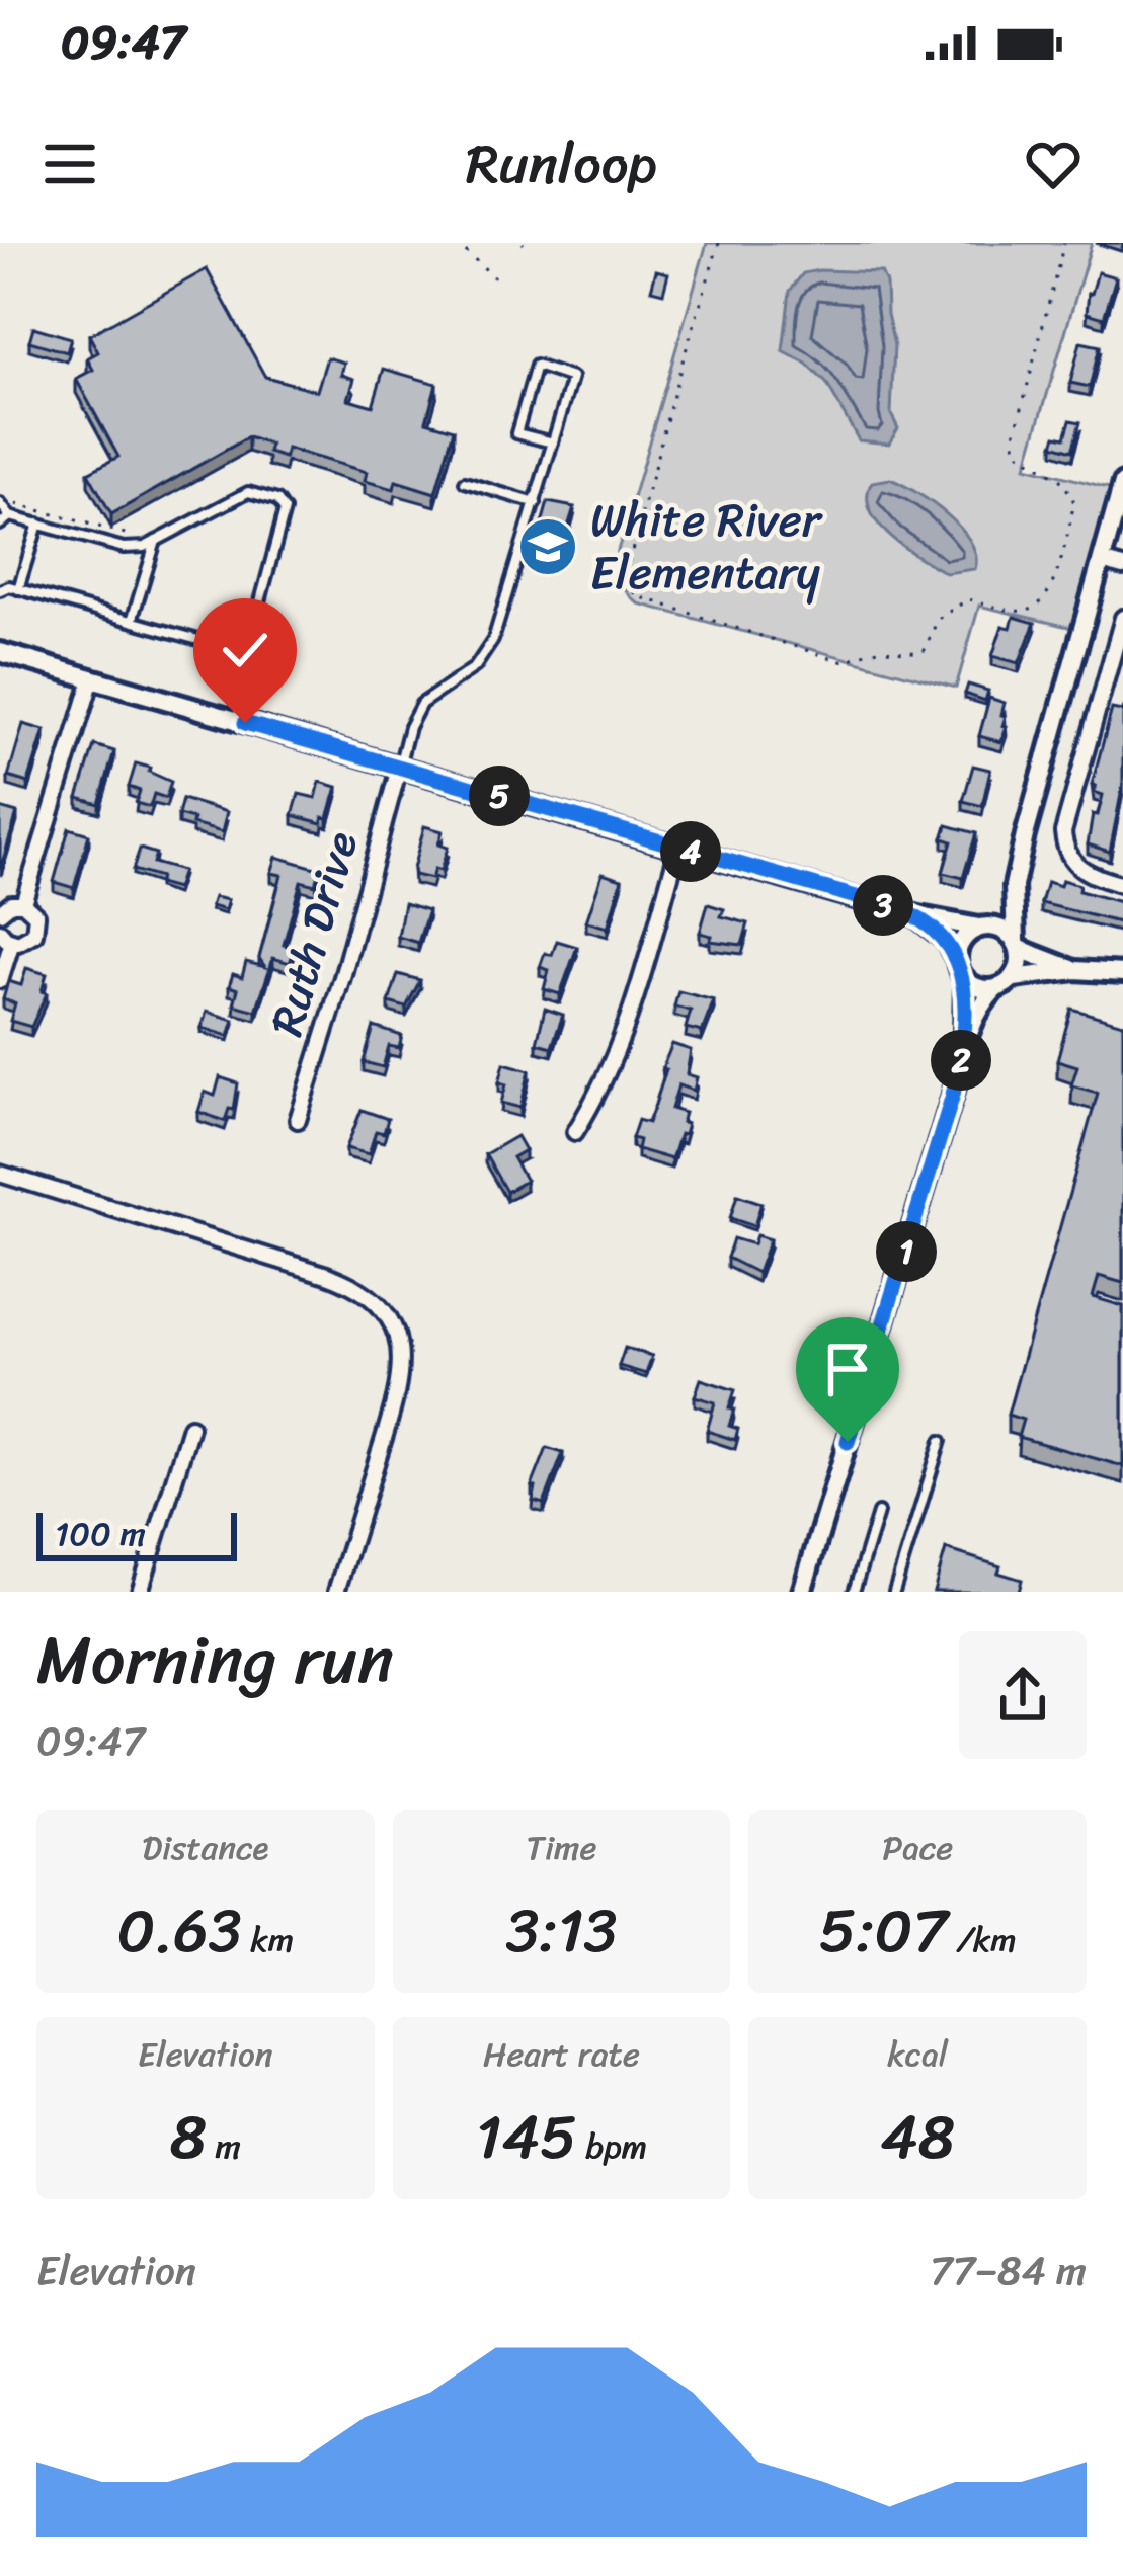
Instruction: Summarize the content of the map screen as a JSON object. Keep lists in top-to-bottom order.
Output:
{
  "streets": {
    "street": ["Ruth Drive"]
  },
  "places": {
    "school or university": ["White River Elementary"]
  },
  "scale_bar": "100 m",
  "page": {
    "status": "09:47",
    "header": "Runloop",
    "pins": [
      "5",
      "4",
      "3",
      "2",
      "1"
    ],
    "scale": "100 m",
    "heading": ["Morning run", "09:47"],
    "stats": [
      ["Distance", "0.63 km"],
      ["Time", "3:13"],
      ["Pace", "5:07 /km"],
      ["Elevation", "8 m"],
      ["Heart rate", "145 bpm"],
      ["kcal", "48"]
    ],
    "chart": ["Elevation", "77–84 m"]
  }
}
